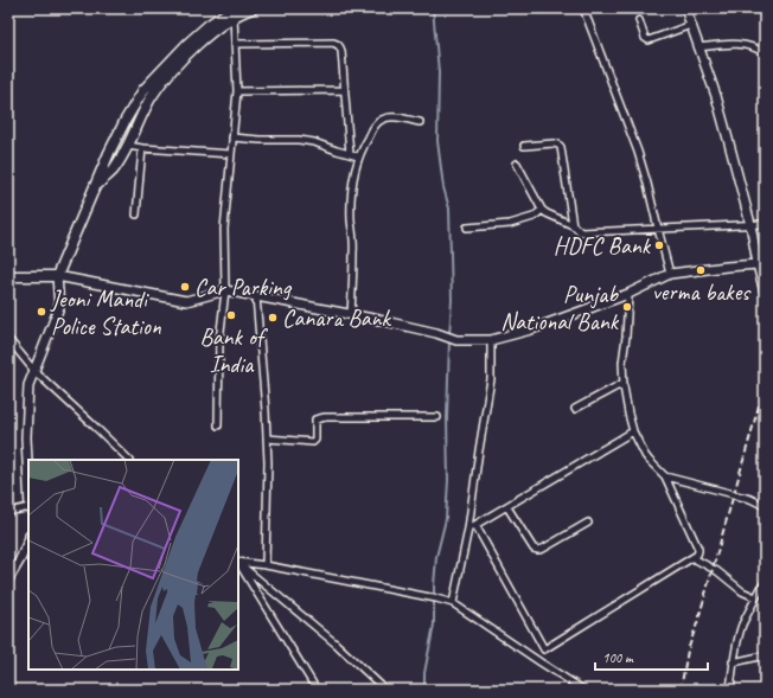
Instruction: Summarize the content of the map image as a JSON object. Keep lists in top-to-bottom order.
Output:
{
  "places": [
    "HDFC Bank",
    "verma bakes",
    "Car Parking",
    "Punjab National Bank",
    "Jeoni Mandi Police Station",
    "Bank of India",
    "Canara Bank"
  ],
  "scale_bar": "100 m"
}
